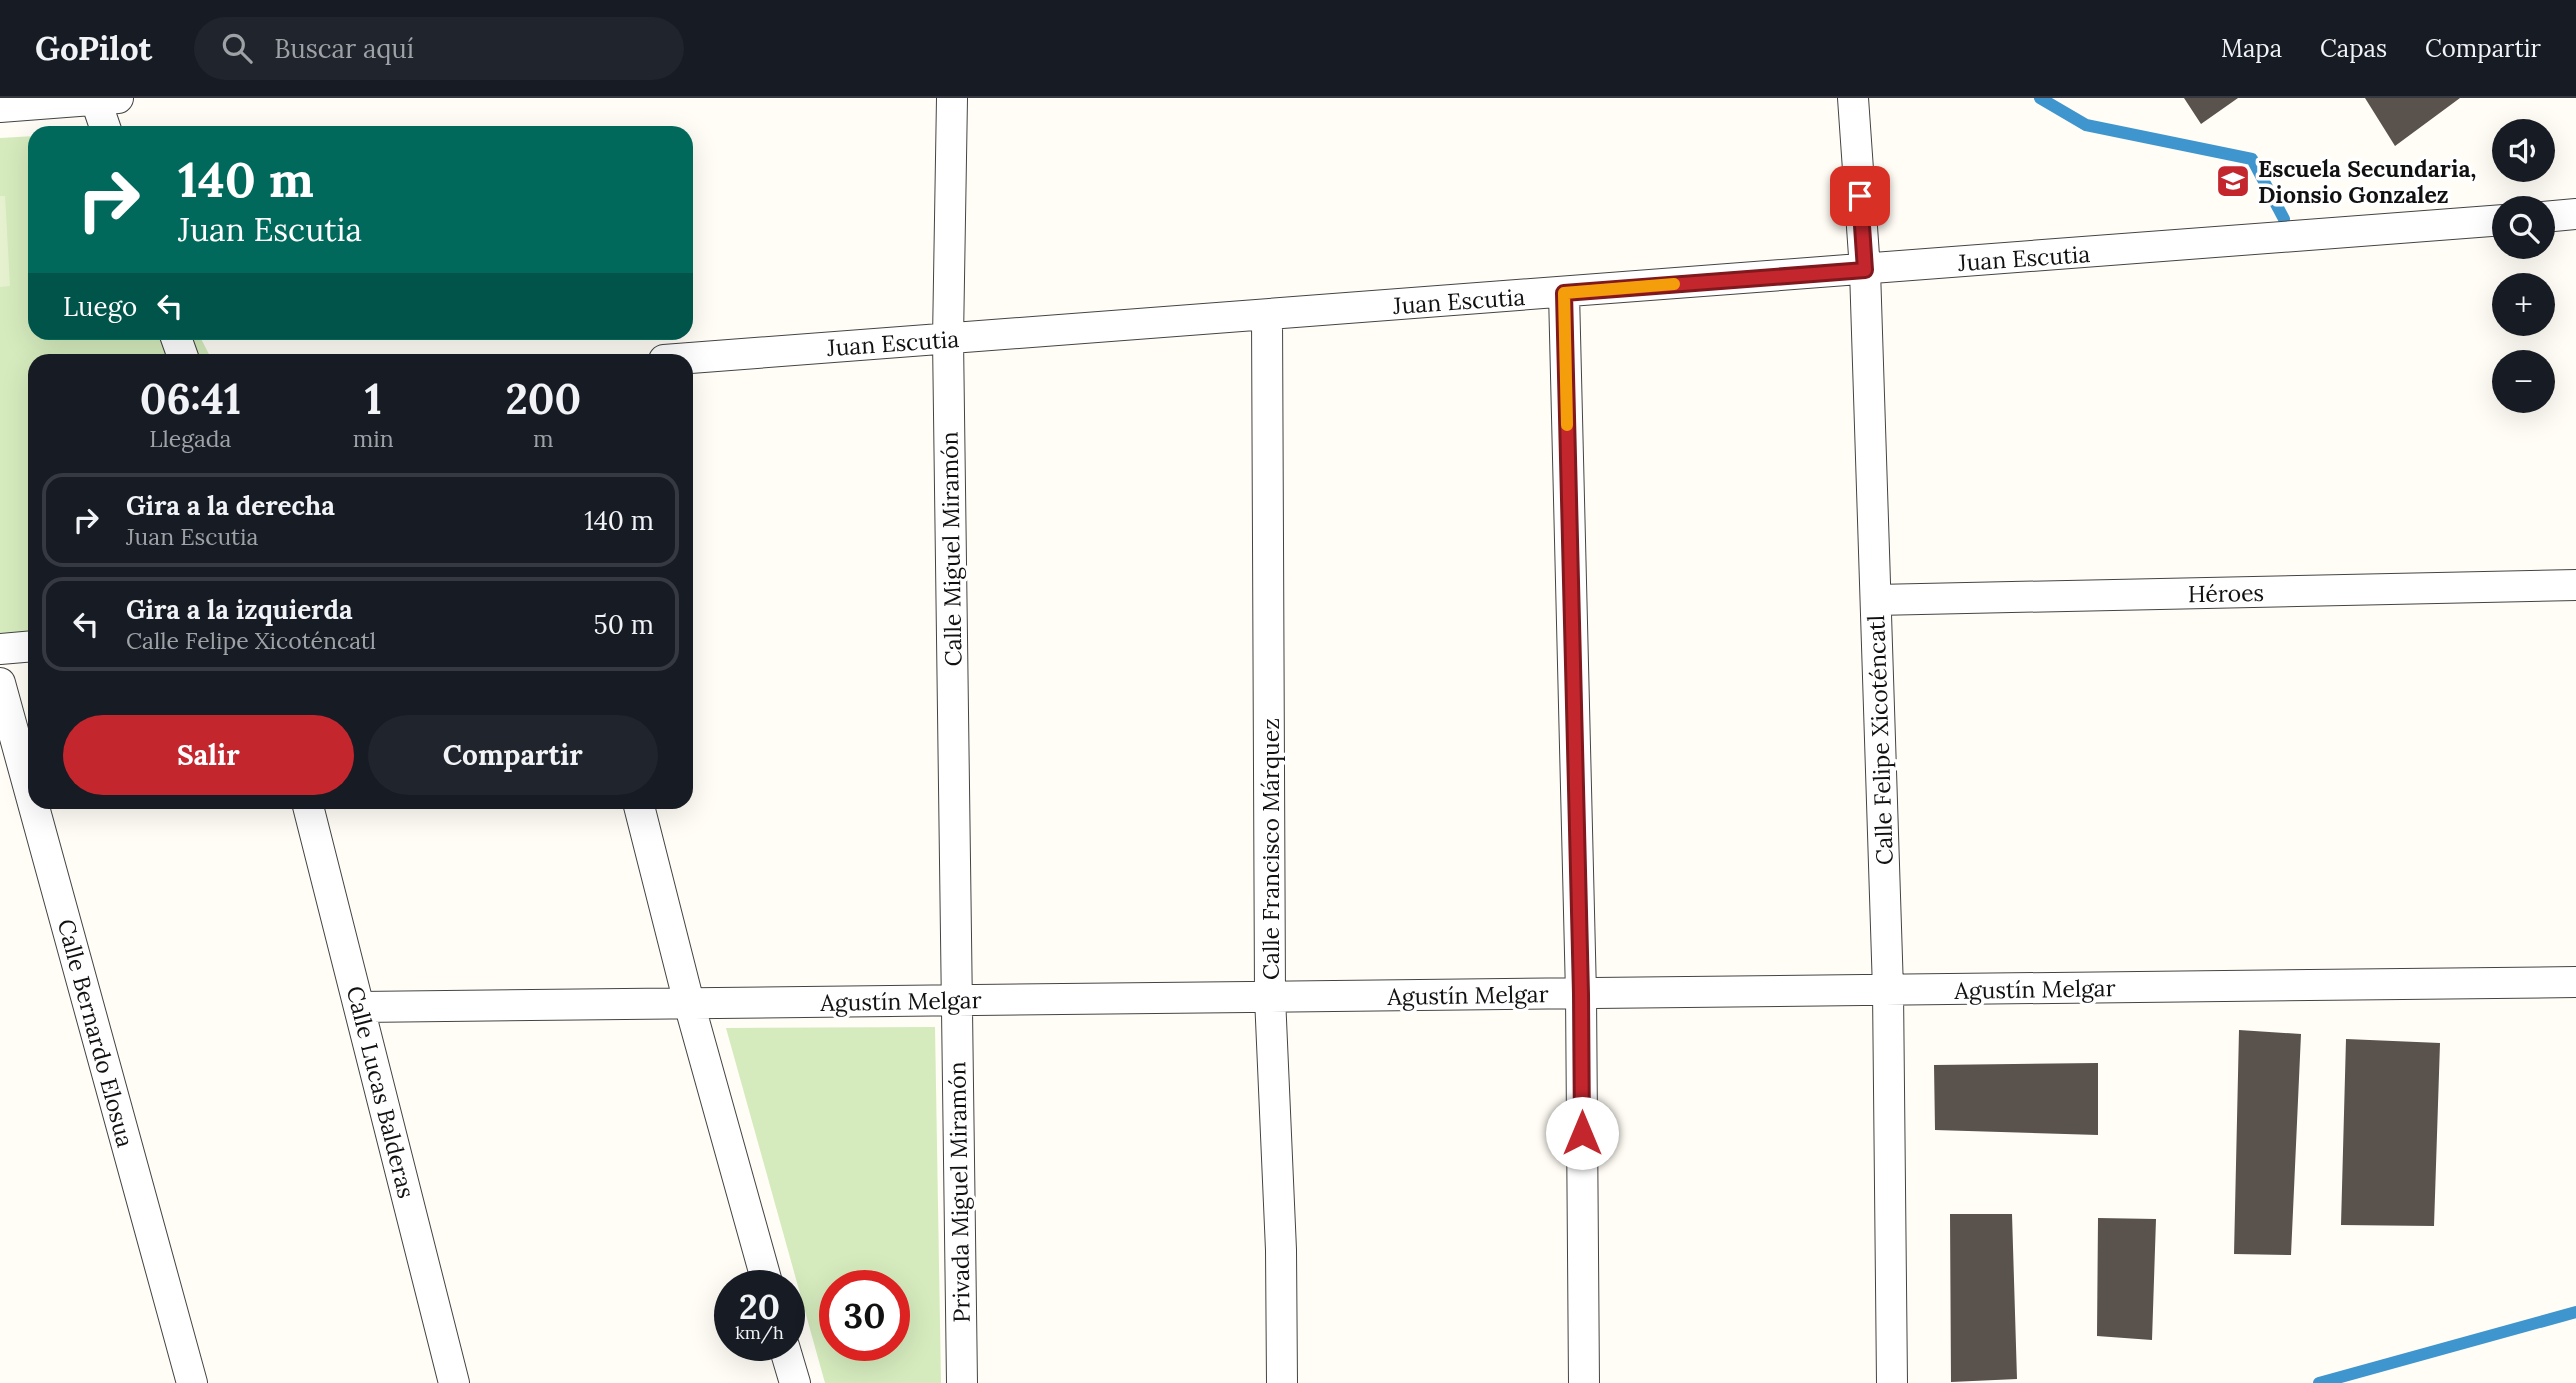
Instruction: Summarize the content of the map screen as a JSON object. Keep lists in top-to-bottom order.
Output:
{
  "streets": {
    "street": [
      "Juan Escutia",
      "Calle Miguel Miramón",
      "Héroes",
      "Calle Felipe Xicoténcatl",
      "Calle Francisco Márquez",
      "Agustín Melgar",
      "Calle Bernardo Elosua",
      "Calle Lucas Balderas",
      "Privada Miguel Miramón"
    ]
  },
  "crossings": [
    ["Juan Escutia", "Calle Miguel Miramón"],
    ["Juan Escutia", "Calle Felipe Xicoténcatl"],
    ["Juan Escutia", "Calle Francisco Márquez"],
    ["Calle Miguel Miramón", "Agustín Melgar"],
    ["Calle Miguel Miramón", "Privada Miguel Miramón"],
    ["Héroes", "Calle Felipe Xicoténcatl"],
    ["Calle Felipe Xicoténcatl", "Agustín Melgar"],
    ["Calle Francisco Márquez", "Agustín Melgar"],
    ["Agustín Melgar", "Calle Lucas Balderas"],
    ["Agustín Melgar", "Privada Miguel Miramón"]
  ],
  "places": {
    "school or university": ["Escuela Secundaria, Dionsio Gonzalez"]
  },
  "page": {
    "header": "GoPilot",
    "search": "Buscar aquí",
    "nav": ["Mapa", "Capas", "Compartir"],
    "map_buttons": ["+", "−"],
    "turn": ["140 m", "Juan Escutia"],
    "then": "Luego",
    "eta": [
      "06:41",
      "Llegada",
      "1",
      "min",
      "200",
      "m"
    ],
    "list": [
      {
        "name": "Gira a la derecha",
        "note": "Juan Escutia",
        "value": "140 m"
      },
      {
        "name": "Gira a la izquierda",
        "note": "Calle Felipe Xicoténcatl",
        "value": "50 m"
      }
    ],
    "buttons": ["Salir", "Compartir"],
    "speed": "20 km/h",
    "limit": "30"
  }
}
